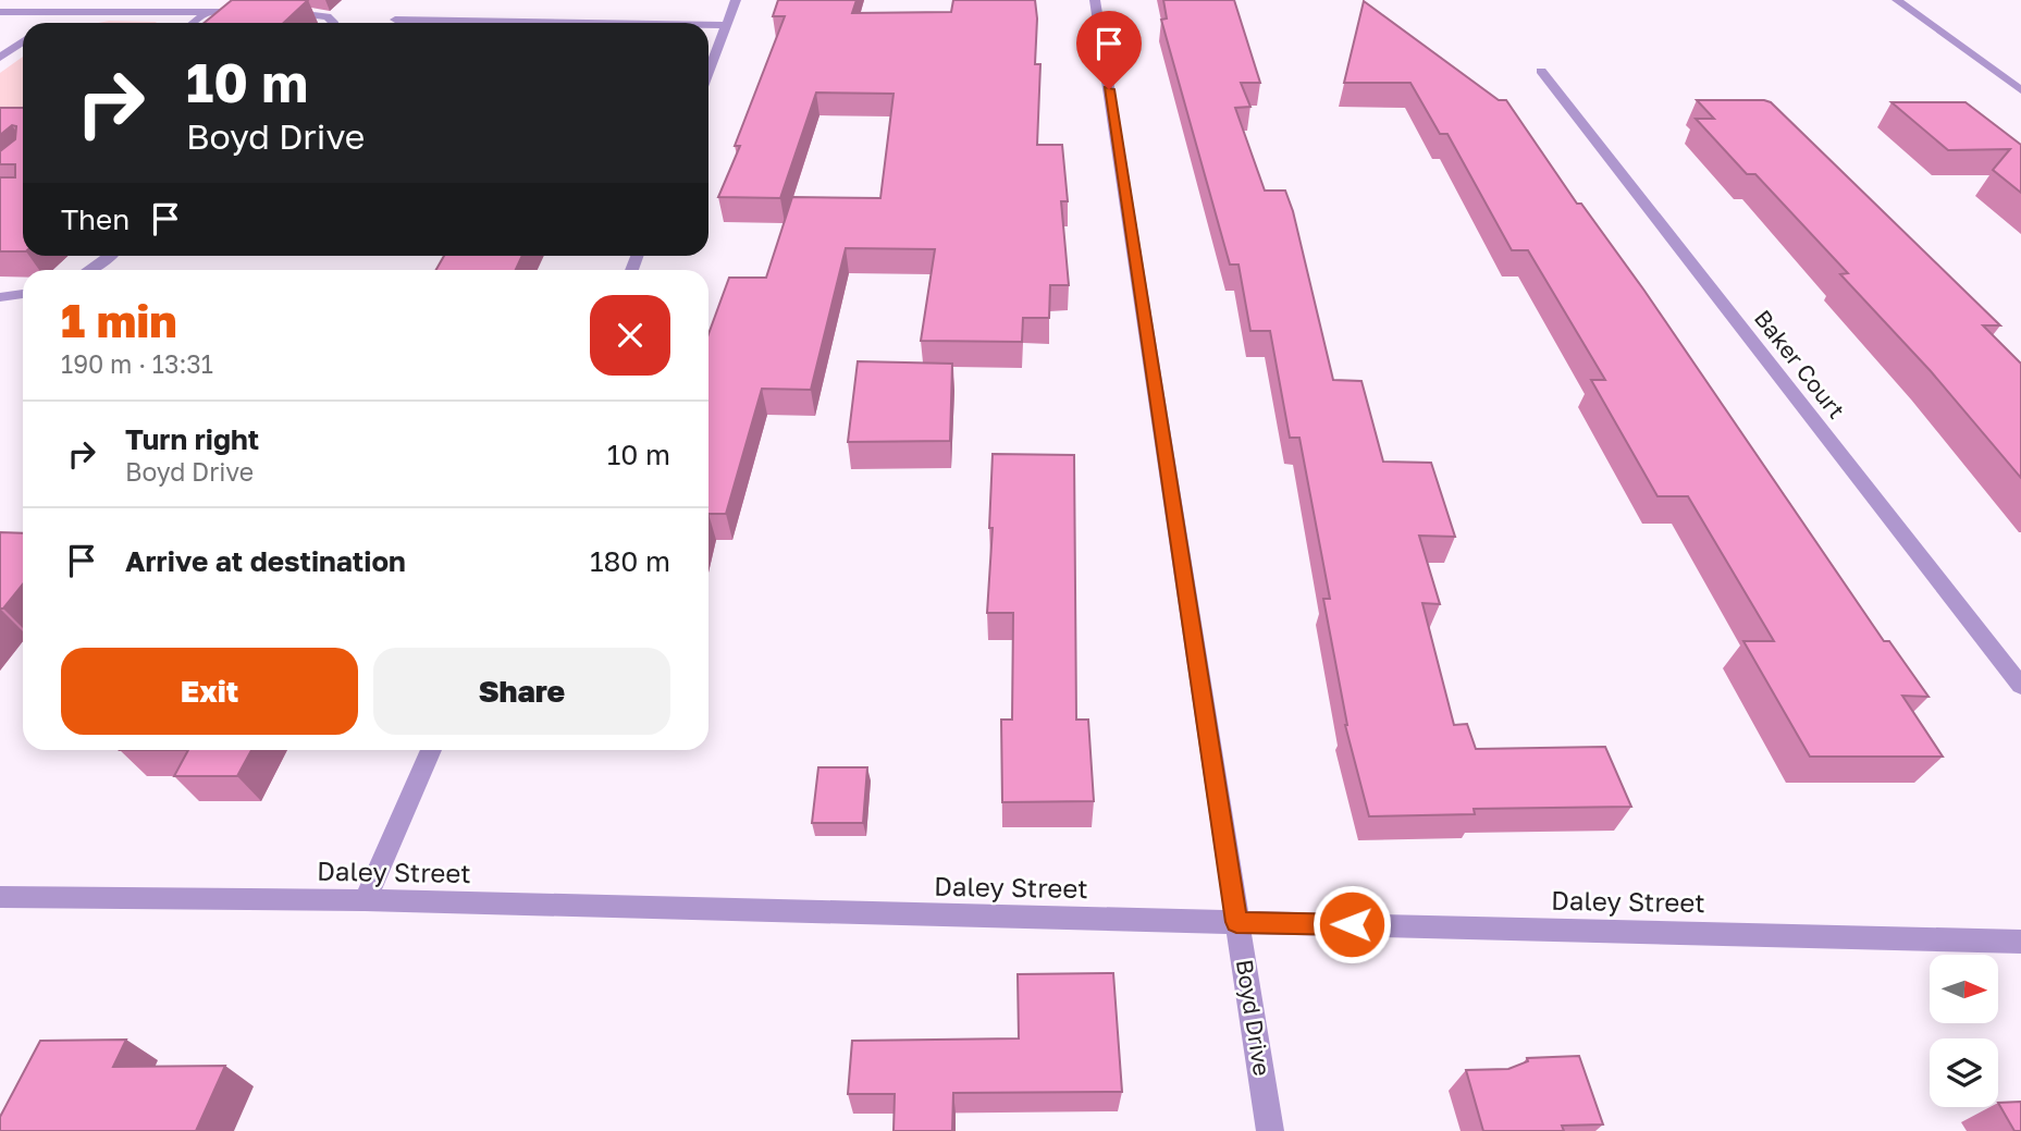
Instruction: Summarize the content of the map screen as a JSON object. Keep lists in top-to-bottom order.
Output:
{
  "streets": {
    "street": ["Baker Court", "Daley Street", "Boyd Drive"]
  },
  "crossings": [
    ["Daley Street", "Boyd Drive"]
  ],
  "north": "right",
  "page": {
    "turn": ["10 m", "Boyd Drive"],
    "then": "Then",
    "heading": ["1 min", "190 m · 13:31"],
    "list": [
      {
        "name": "Turn right",
        "note": "Boyd Drive",
        "value": "10 m"
      },
      {
        "name": "Arrive at destination",
        "value": "180 m"
      }
    ],
    "buttons": ["Exit", "Share"]
  }
}
